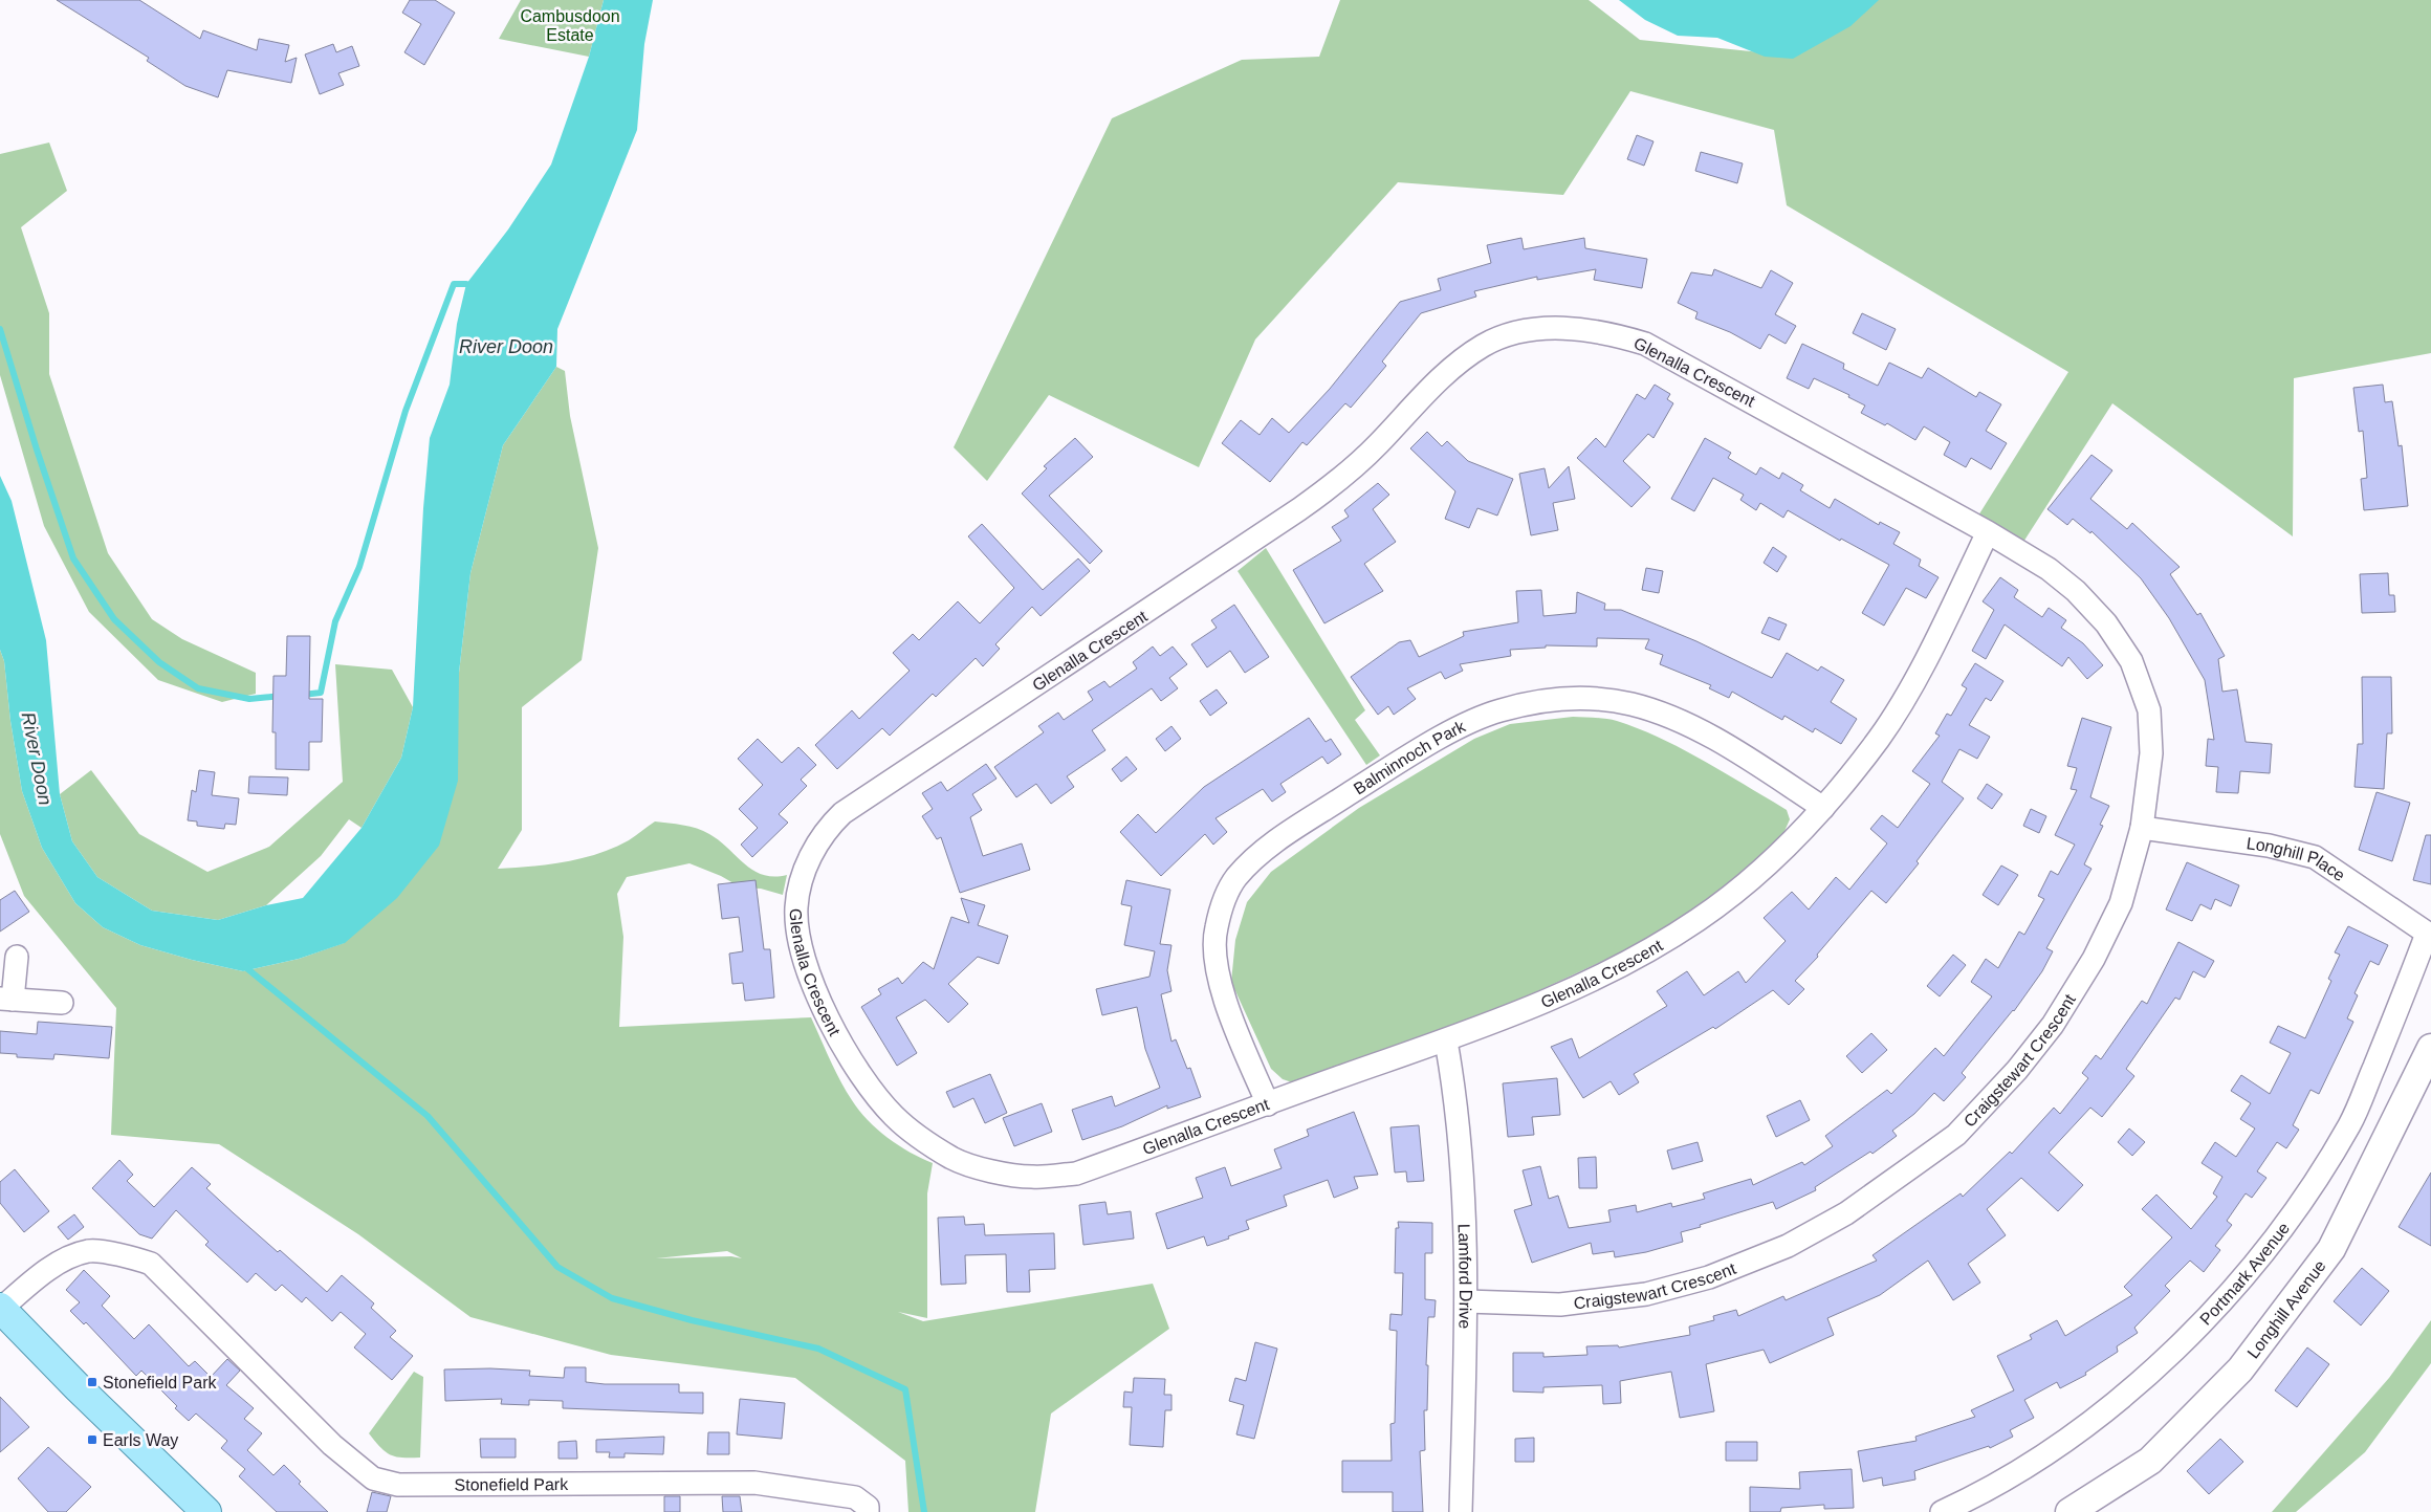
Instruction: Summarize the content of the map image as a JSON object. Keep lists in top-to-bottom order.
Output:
{
  "streets": {
    "street": [
      "Glenalla Crescent",
      "Balminnoch Park",
      "Longhill Place",
      "Craigstewart Crescent",
      "Portmark Avenue",
      "Lamford Drive",
      "Longhill Avenue",
      "Stonefield Park"
    ]
  },
  "crossings": [
    ["Glenalla Crescent", "Balminnoch Park"],
    ["Glenalla Crescent", "Craigstewart Crescent"],
    ["Glenalla Crescent", "Lamford Drive"],
    ["Longhill Place", "Craigstewart Crescent"],
    ["Longhill Place", "Portmark Avenue"],
    ["Craigstewart Crescent", "Lamford Drive"]
  ],
  "water": ["River Doon"],
  "parks": ["Cambusdoon Estate"],
  "places": {
    "transit": ["Stonefield Park", "Earls Way"]
  }
}
